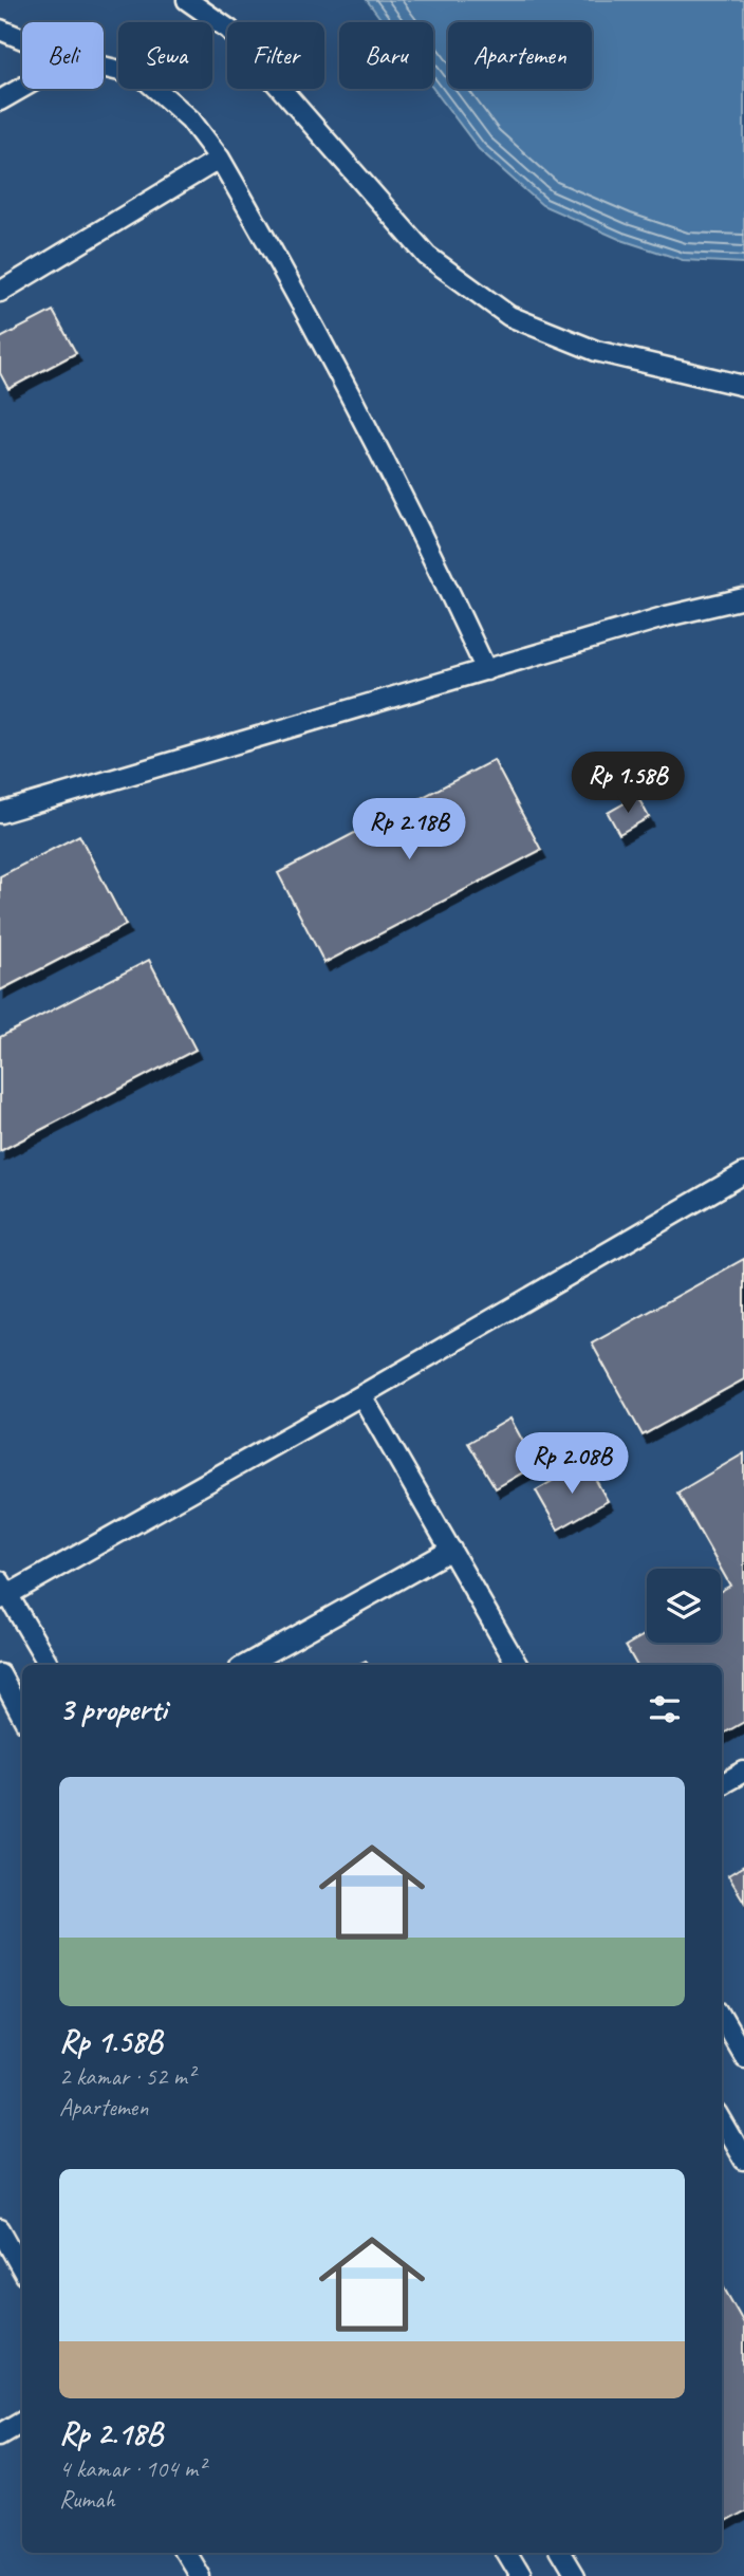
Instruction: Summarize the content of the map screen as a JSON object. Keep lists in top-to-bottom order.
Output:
{
  "page": {
    "chip": [
      "Beli",
      "Sewa",
      "Filter",
      "Baru",
      "Apartemen"
    ],
    "price": ["Rp 1.58B", "Rp 2.18B", "Rp 2.08B"],
    "heading": "3 properti",
    "list": [
      {
        "name": "Rp 1.58B",
        "note": "2 kamar · 52 m² · Apartemen"
      },
      {
        "name": "Rp 2.18B",
        "note": "4 kamar · 104 m² · Rumah"
      }
    ]
  }
}
